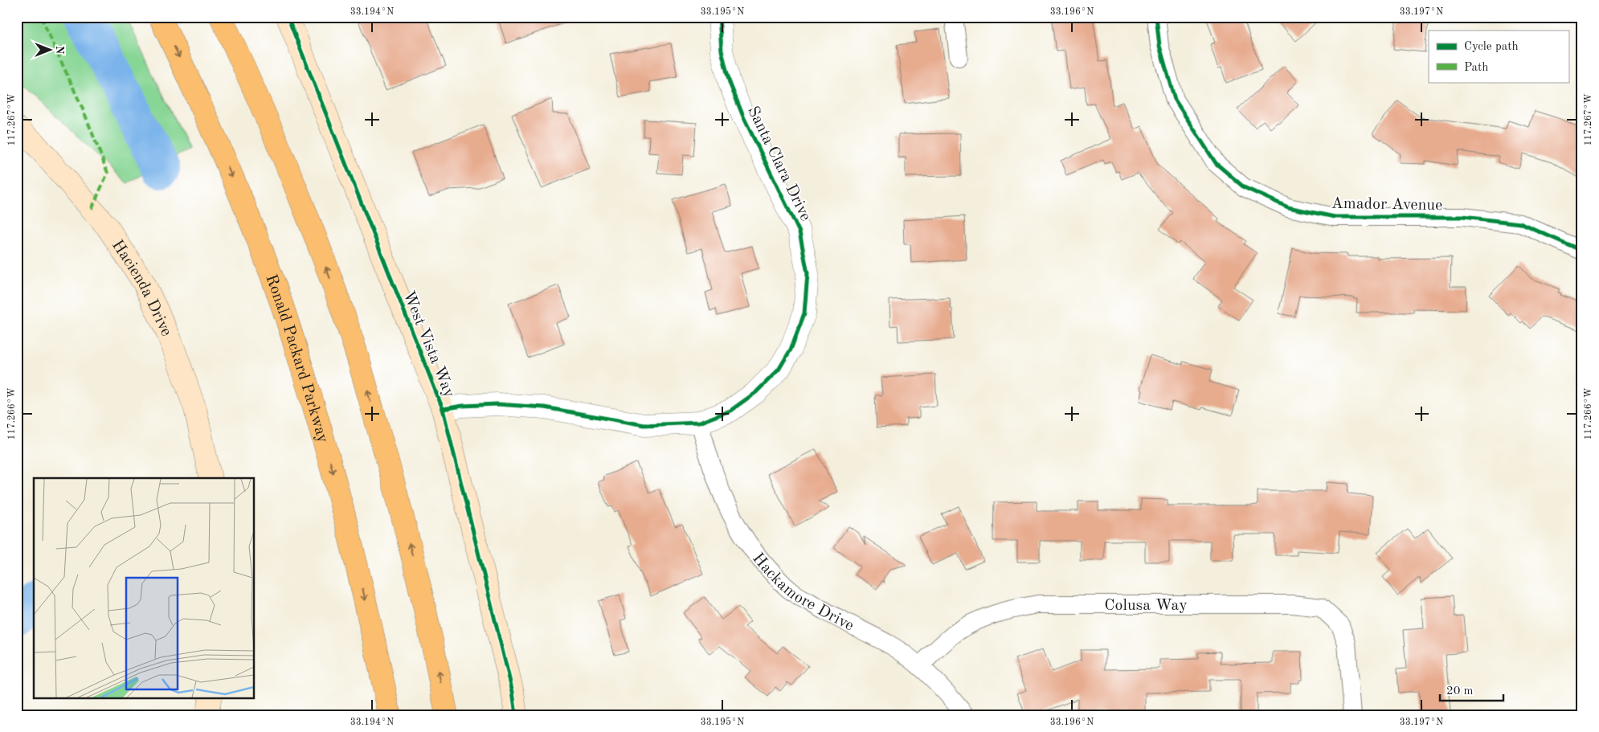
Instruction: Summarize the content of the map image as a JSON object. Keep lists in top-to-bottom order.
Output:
{
  "streets": {
    "highway": ["Ronald Packard Parkway"],
    "main road": ["Hacienda Drive", "West Vista Way"],
    "street": [
      "Santa Clara Drive",
      "Amador Avenue",
      "Hackamore Drive",
      "Colusa Way"
    ]
  },
  "crossings": [
    ["Santa Clara Drive", "West Vista Way"],
    ["Santa Clara Drive", "Hackamore Drive"],
    ["Hackamore Drive", "Colusa Way"]
  ],
  "legend": ["Cycle path", "Path"],
  "scale_bar": "20 m",
  "north": "right",
  "coordinates": [
    "33.194°N",
    "33.195°N",
    "33.196°N",
    "33.197°N",
    "117.267°W",
    "117.266°W"
  ]
}
